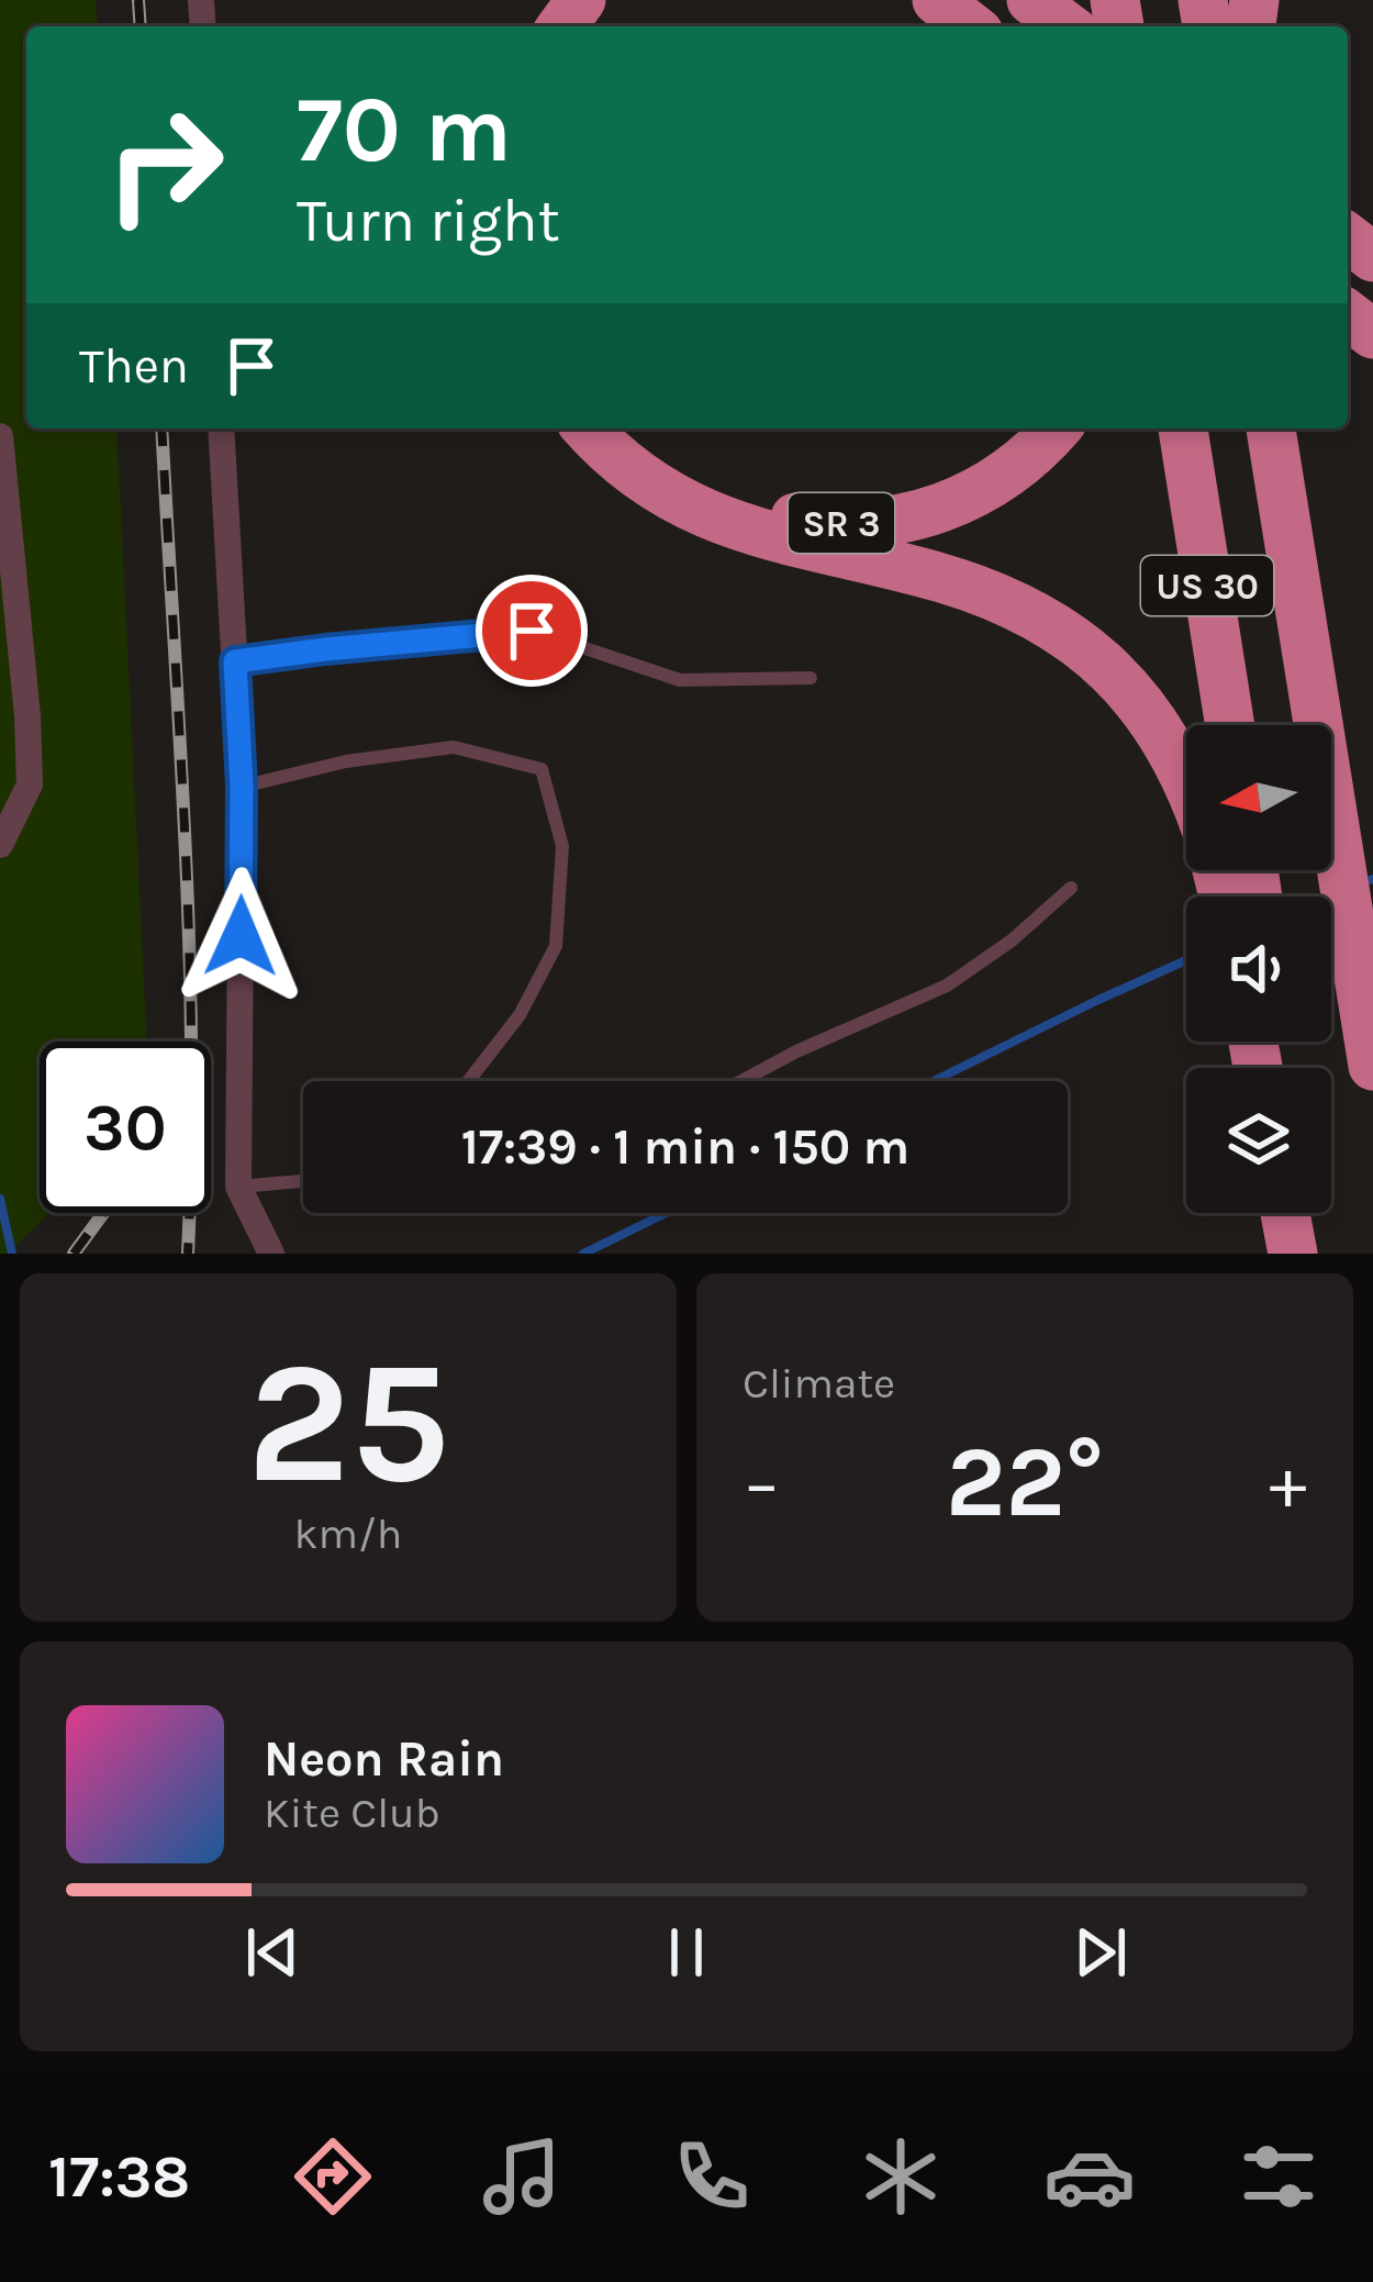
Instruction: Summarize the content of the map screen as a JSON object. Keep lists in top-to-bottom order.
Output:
{
  "streets": {
    "highway": ["SR 3", "US 30"]
  },
  "north": "left",
  "page": {
    "turn": ["70 m", "Turn right"],
    "then": "Then",
    "limit": "30",
    "trip": "17:39 · 1 min · 150 m",
    "tile": [
      ["25", "km/h"],
      "Climate"
    ],
    "heat": ["−", "22°", "+"],
    "song": ["Neon Rain", "Kite Club"],
    "tabs": "17:38"
  }
}
